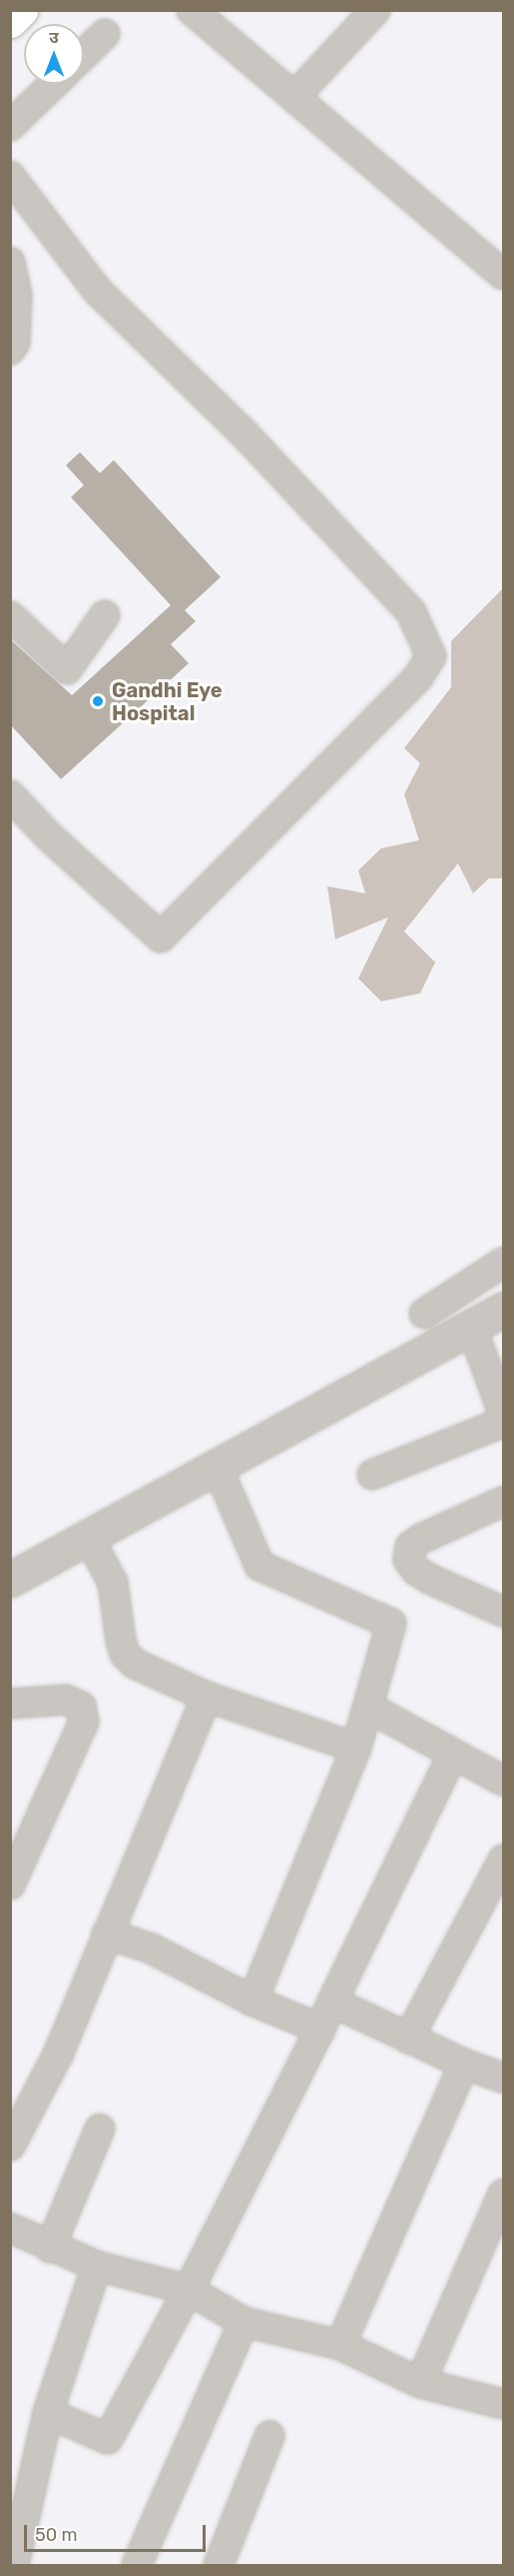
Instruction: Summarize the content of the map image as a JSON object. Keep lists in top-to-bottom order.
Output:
{
  "places": ["Gandhi Eye Hospital"],
  "scale_bar": "50 m",
  "north": "top"
}
